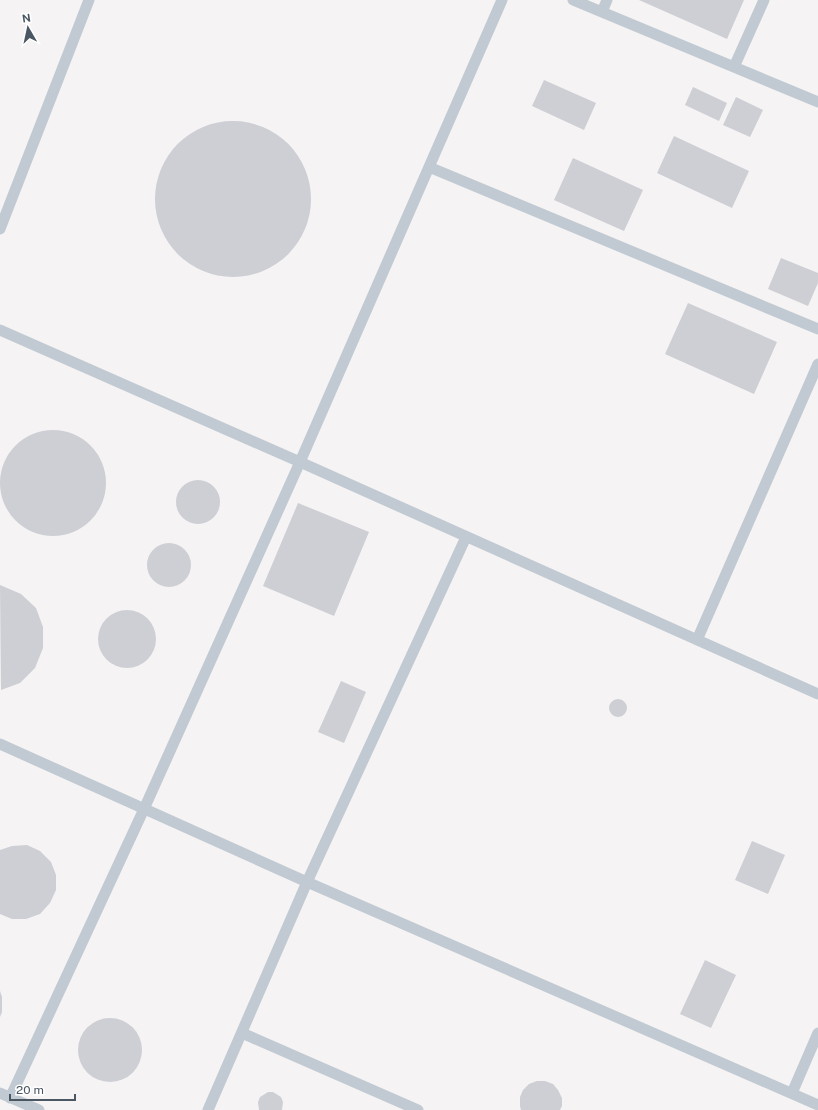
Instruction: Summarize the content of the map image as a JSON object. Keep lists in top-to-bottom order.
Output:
{
  "scale_bar": "20 m",
  "north": "top"
}
